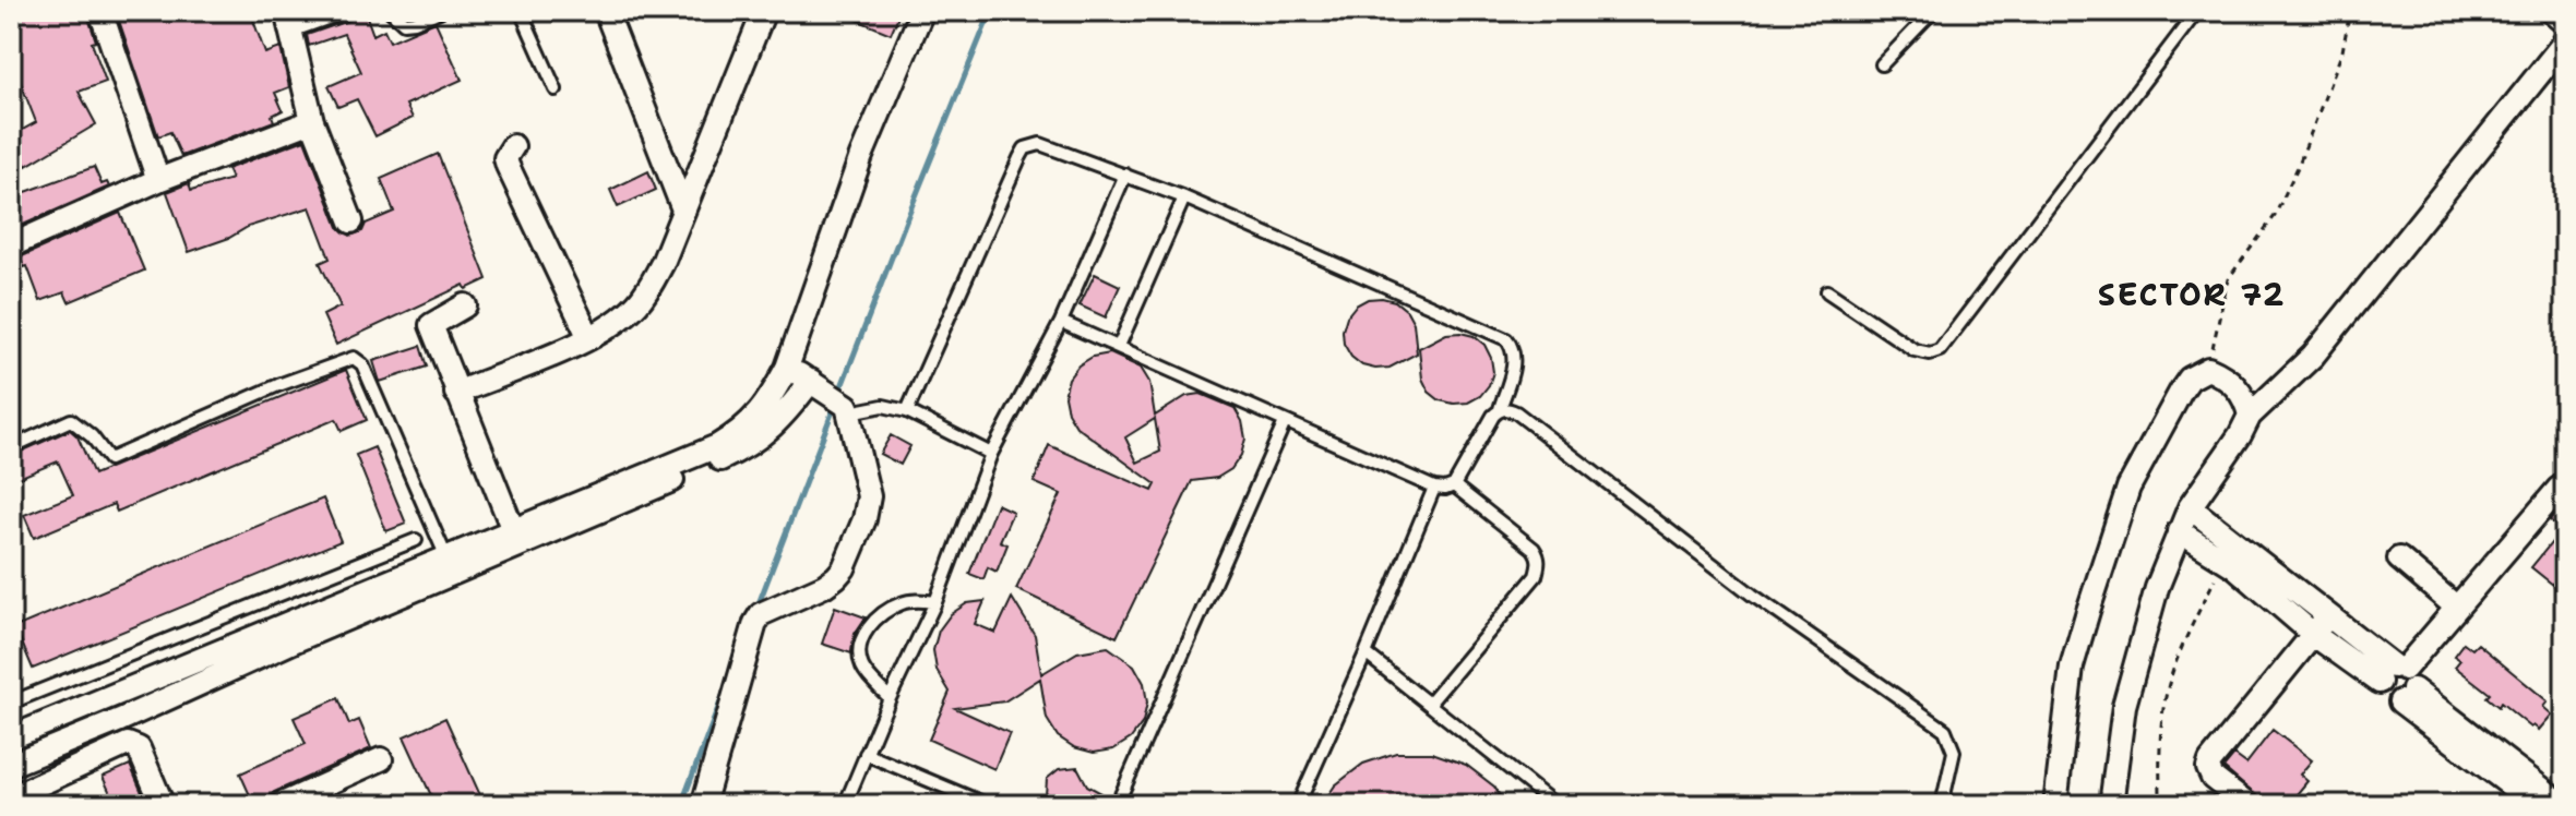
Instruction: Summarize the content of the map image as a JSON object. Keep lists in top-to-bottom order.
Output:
{
  "districts": ["SECTOR 72"]
}
